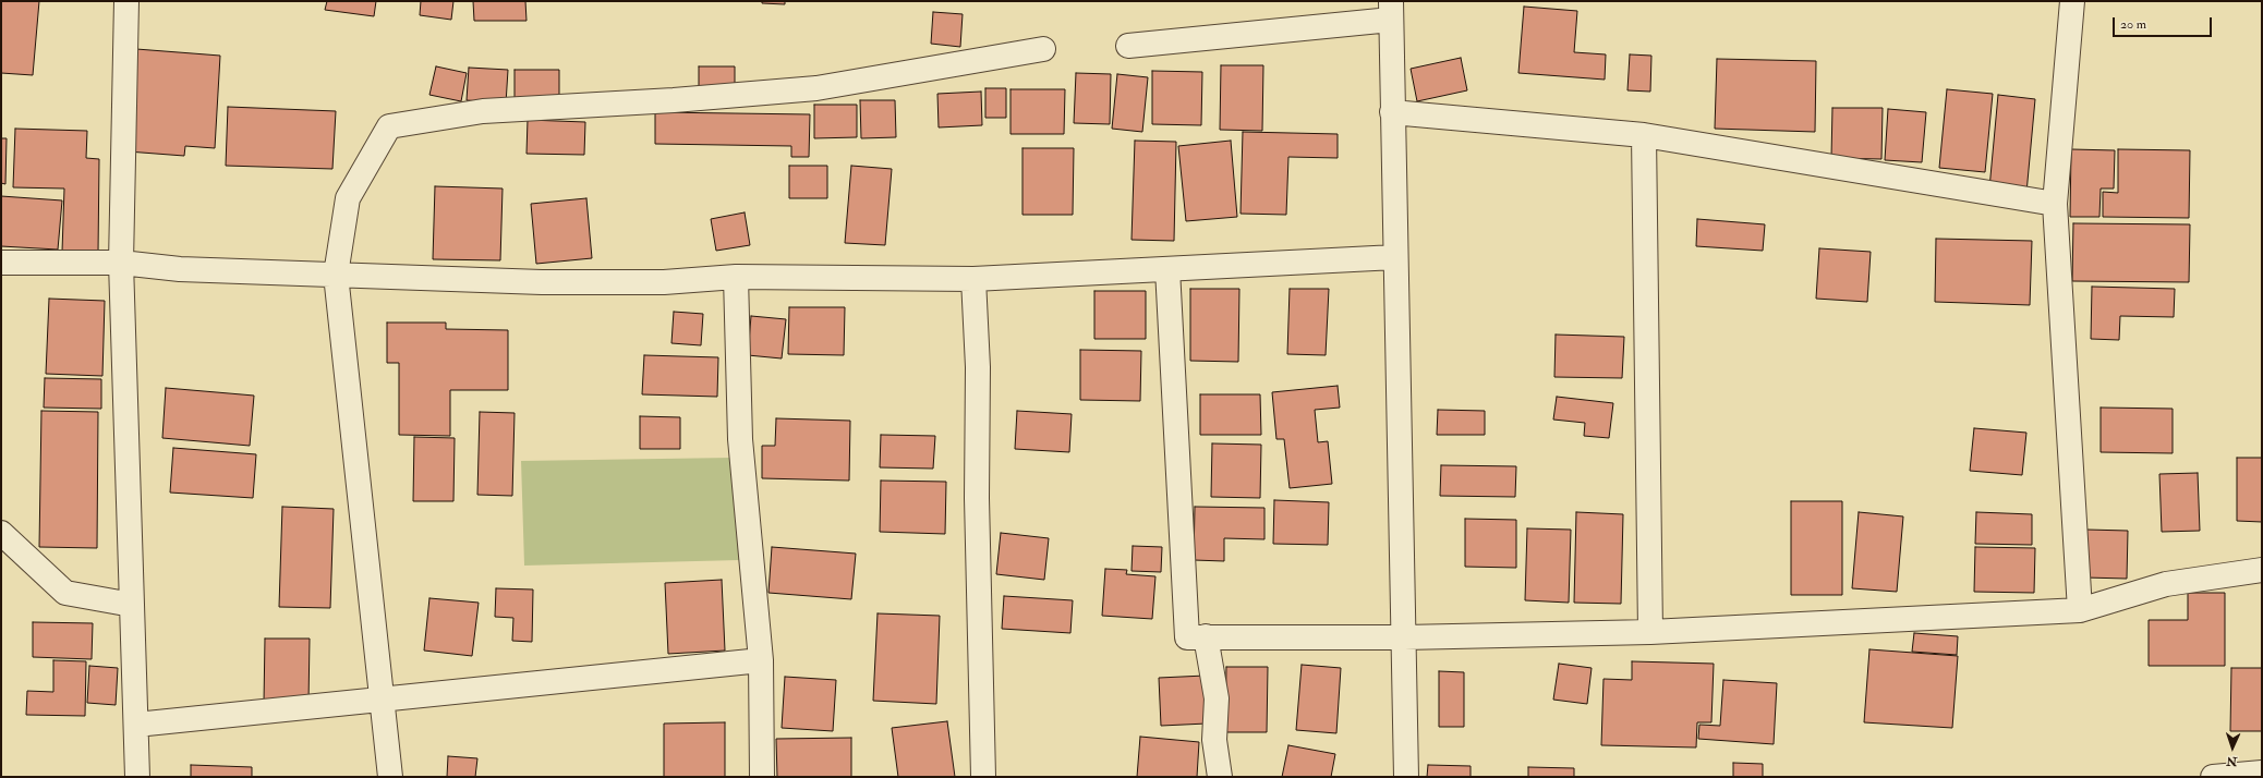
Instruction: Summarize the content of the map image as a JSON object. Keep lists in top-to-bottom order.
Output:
{
  "scale_bar": "20 m",
  "north": "bottom"
}
